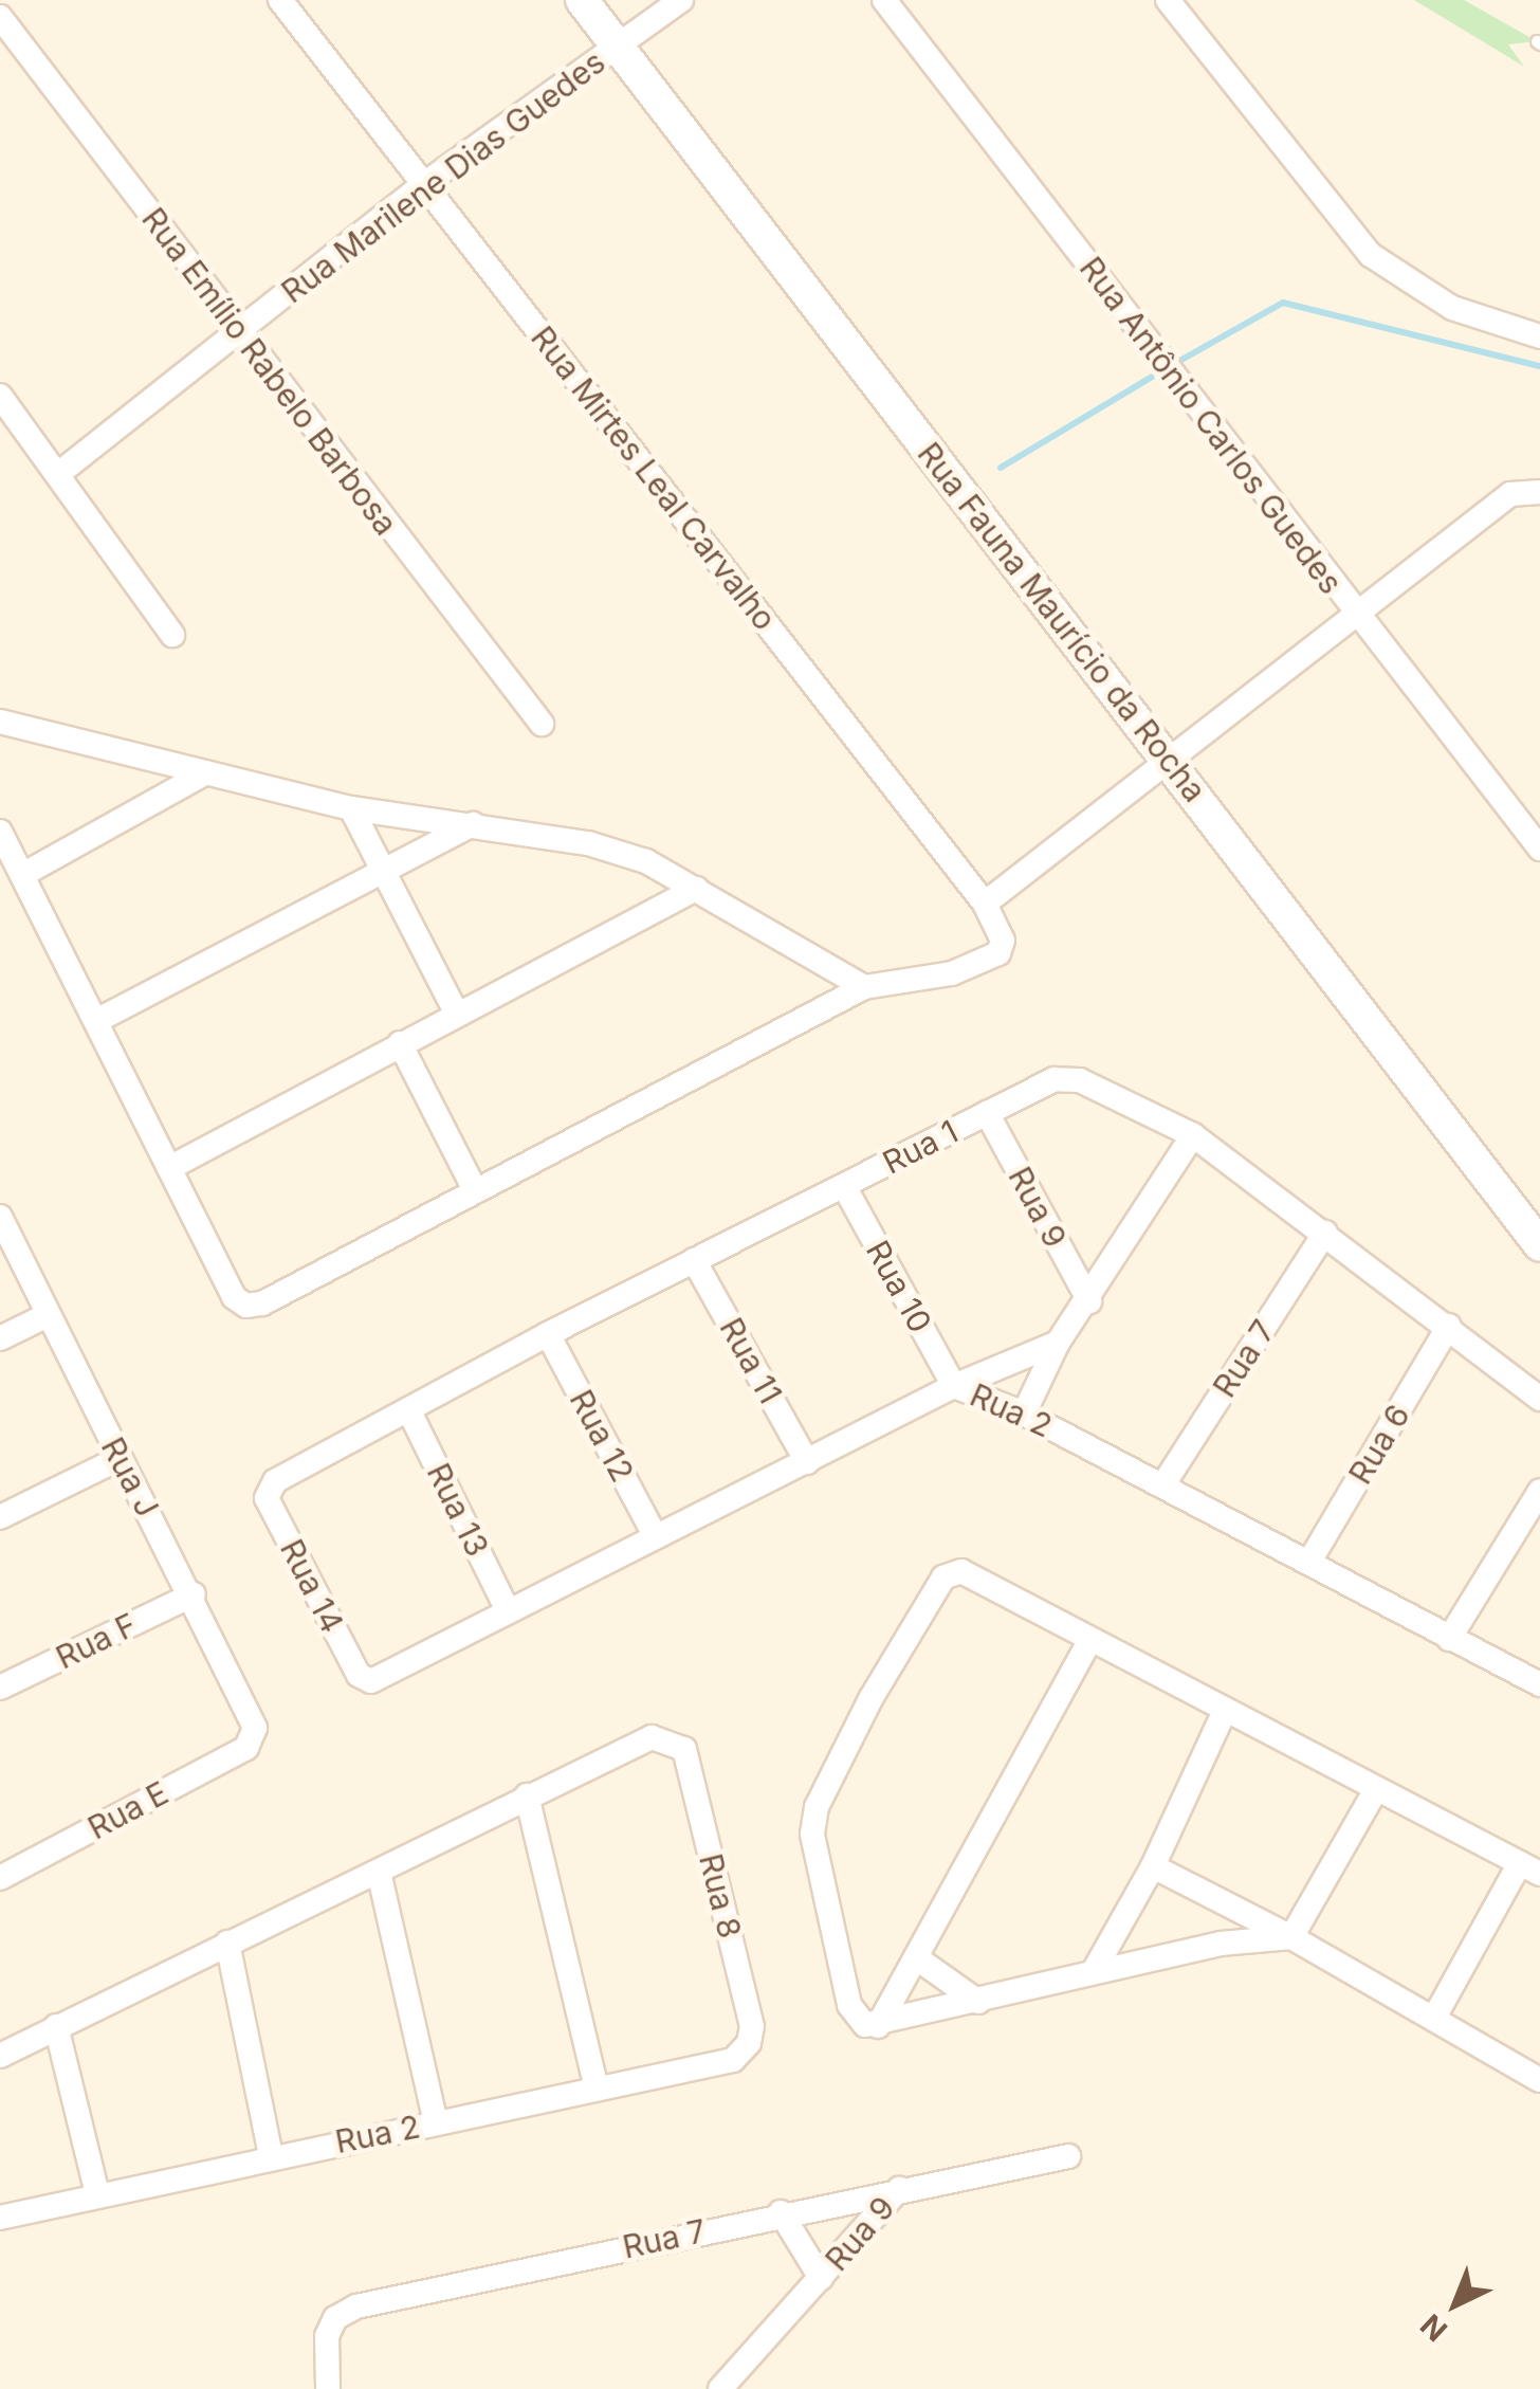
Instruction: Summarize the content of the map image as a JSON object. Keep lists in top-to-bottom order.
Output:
{
  "streets": {
    "street": [
      "Rua Marilene Dias Guedes",
      "Rua Emílio Rabelo Barbosa",
      "Rua Antônio Carlos Guedes",
      "Rua Mirtes Leal Carvalho",
      "Rua Fauna Maurício da Rocha",
      "Rua 1",
      "Rua 9",
      "Rua 10",
      "Rua 7",
      "Rua 11",
      "Rua 2",
      "Rua 12",
      "Rua 6",
      "Rua J",
      "Rua 13",
      "Rua 14",
      "Rua F",
      "Rua E",
      "Rua 8"
    ]
  },
  "crossings": [
    ["Rua Marilene Dias Guedes", "Rua Emílio Rabelo Barbosa"],
    ["Rua Marilene Dias Guedes", "Rua Mirtes Leal Carvalho"],
    ["Rua Marilene Dias Guedes", "Rua Fauna Maurício da Rocha"],
    ["Rua 1", "Rua 9"],
    ["Rua 1", "Rua 10"],
    ["Rua 1", "Rua 7"],
    ["Rua 1", "Rua 11"],
    ["Rua 1", "Rua 12"],
    ["Rua 1", "Rua 6"],
    ["Rua 1", "Rua 13"],
    ["Rua 1", "Rua 14"],
    ["Rua 9", "Rua 7"],
    ["Rua 10", "Rua 2"],
    ["Rua 7", "Rua 2"],
    ["Rua 11", "Rua 2"],
    ["Rua 2", "Rua 12"],
    ["Rua 2", "Rua 6"],
    ["Rua 2", "Rua 13"],
    ["Rua 2", "Rua 14"],
    ["Rua 2", "Rua 8"],
    ["Rua J", "Rua F"],
    ["Rua J", "Rua E"]
  ],
  "north": "bottom left"
}
